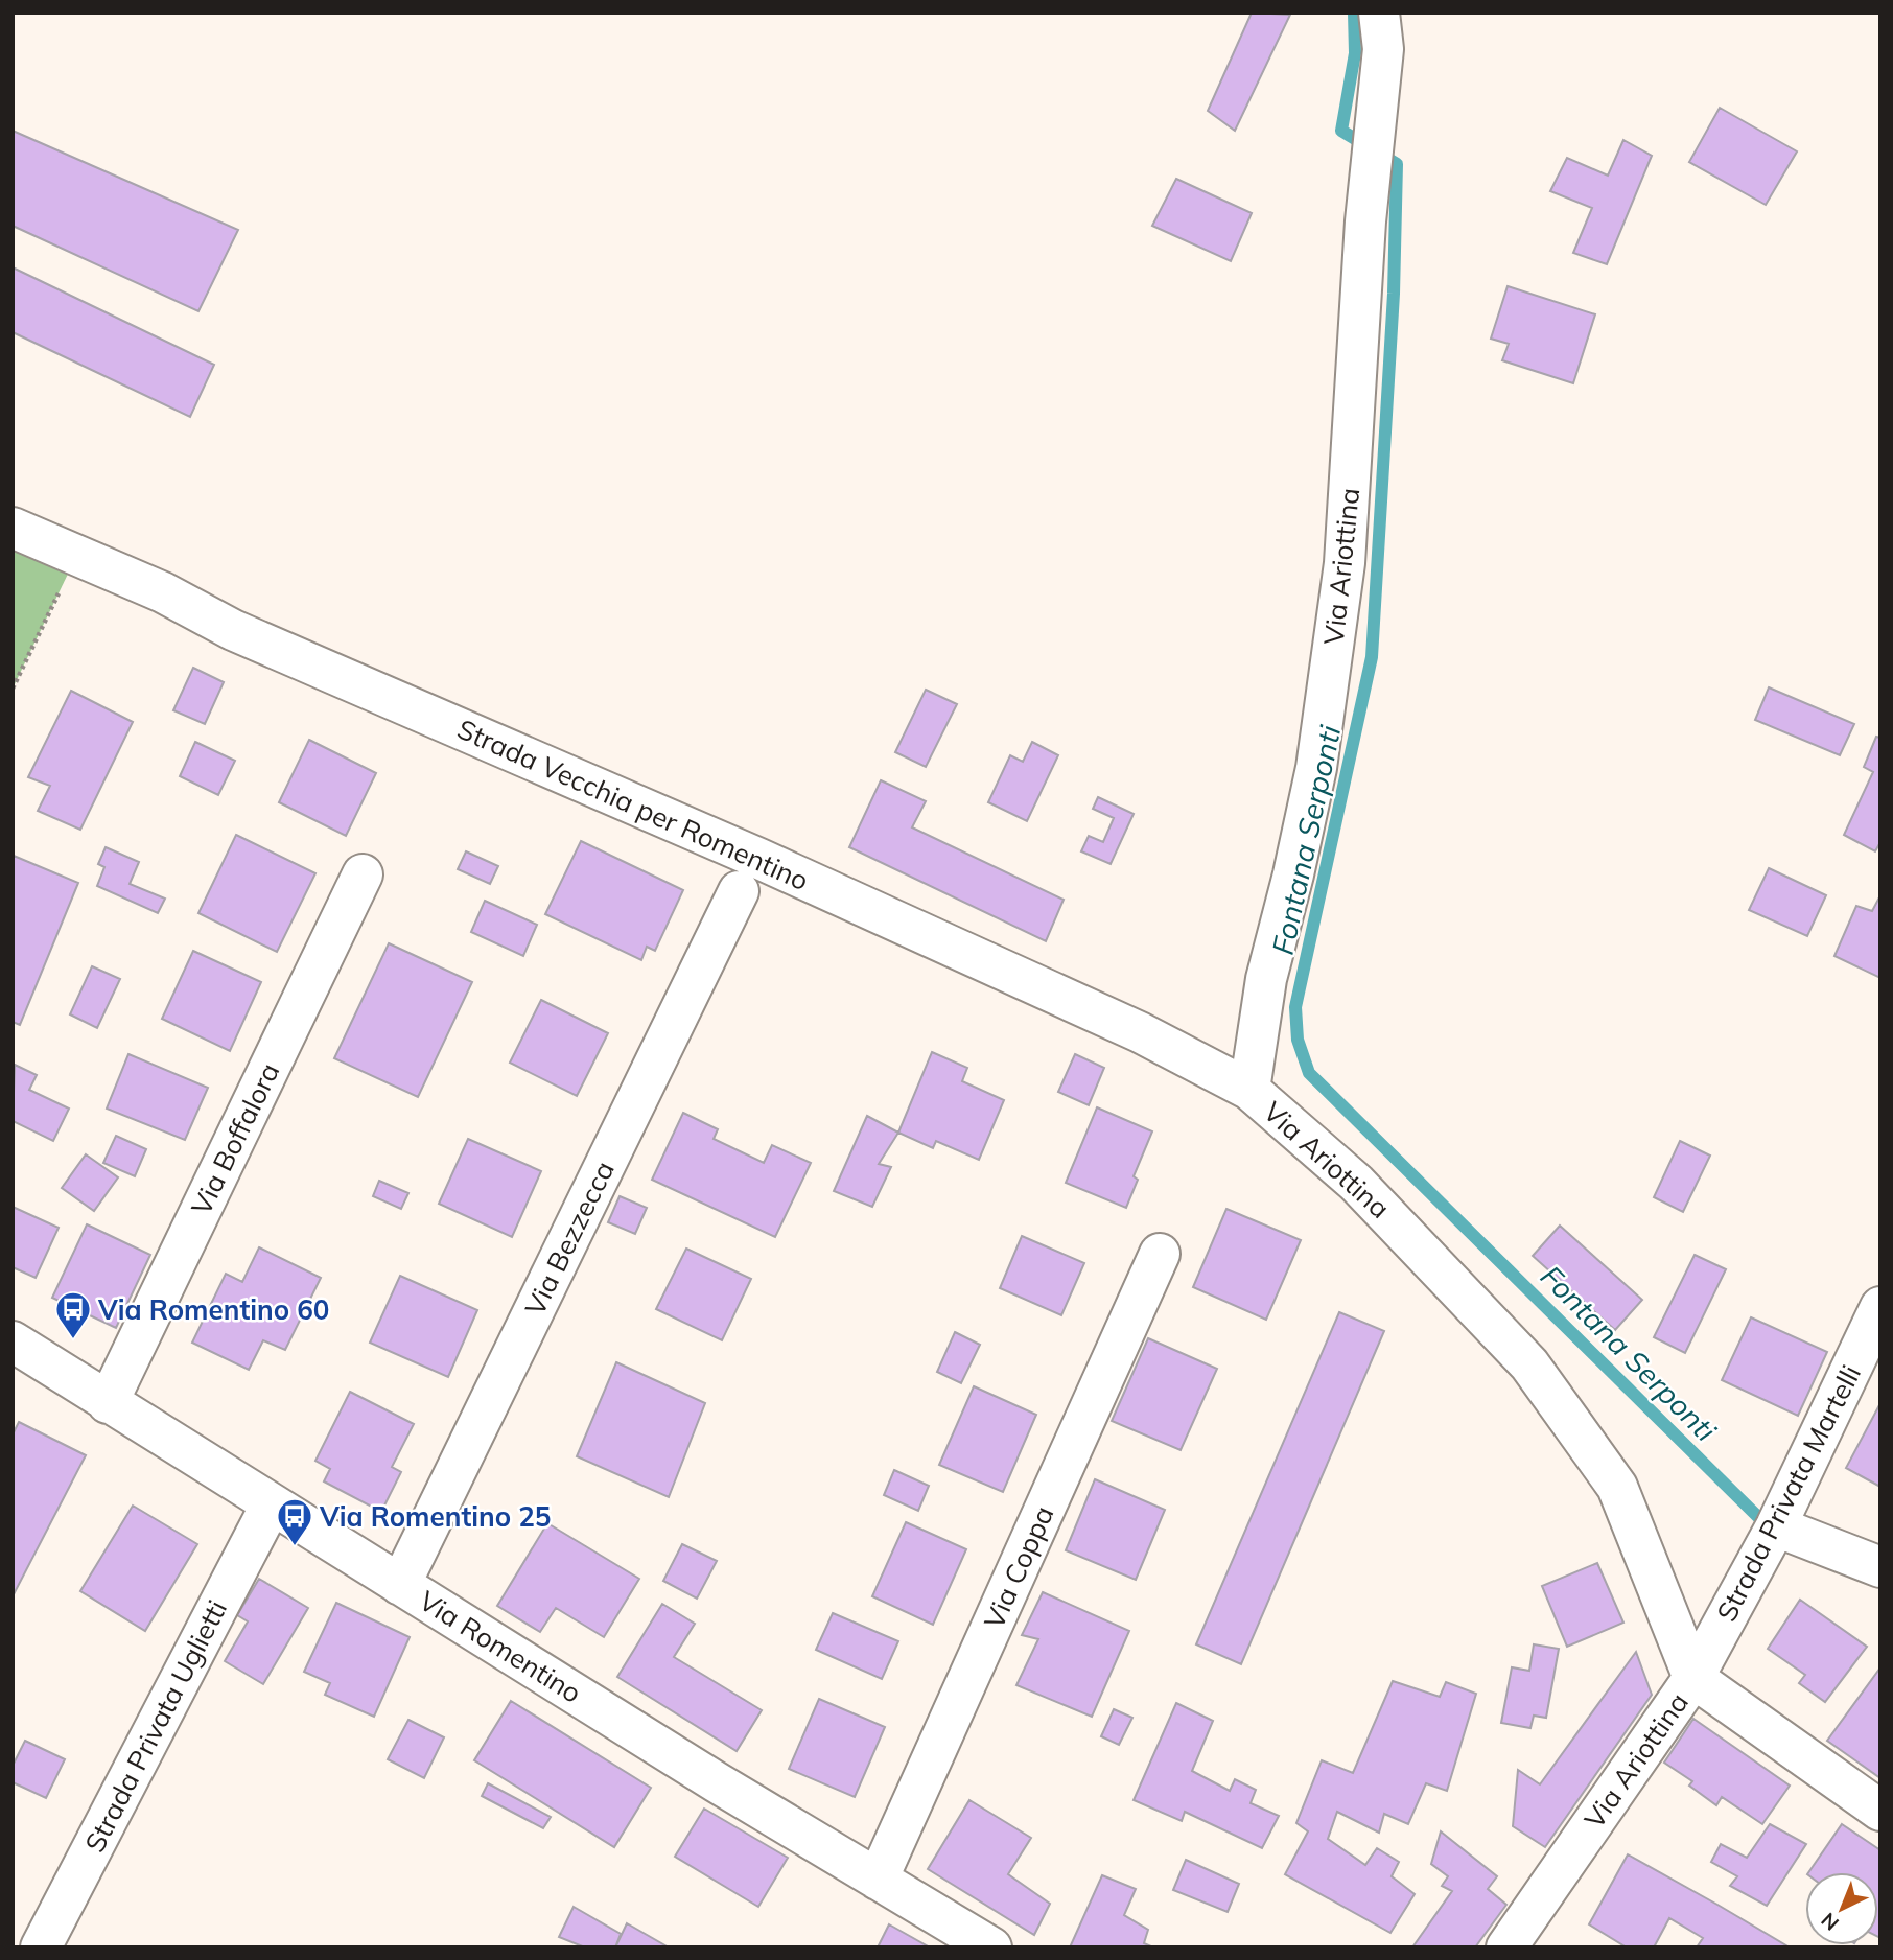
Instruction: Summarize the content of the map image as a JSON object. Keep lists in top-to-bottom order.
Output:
{
  "streets": {
    "street": [
      "Via Ariottina",
      "Strada Vecchia per Romentino",
      "Via Boffalora",
      "Via Bezzecca",
      "Strada Privata Martelli",
      "Via Coppa",
      "Via Romentino",
      "Strada Privata Uglietti"
    ]
  },
  "crossings": [
    ["Via Ariottina", "Strada Vecchia per Romentino"],
    ["Via Ariottina", "Strada Privata Martelli"],
    ["Via Boffalora", "Via Romentino"],
    ["Via Bezzecca", "Via Romentino"],
    ["Via Coppa", "Via Romentino"],
    ["Via Romentino", "Strada Privata Uglietti"]
  ],
  "water": ["Fontana Serponti"],
  "places": {
    "bus stop": ["Via Romentino 60", "Via Romentino 25"]
  },
  "north": "bottom left"
}
